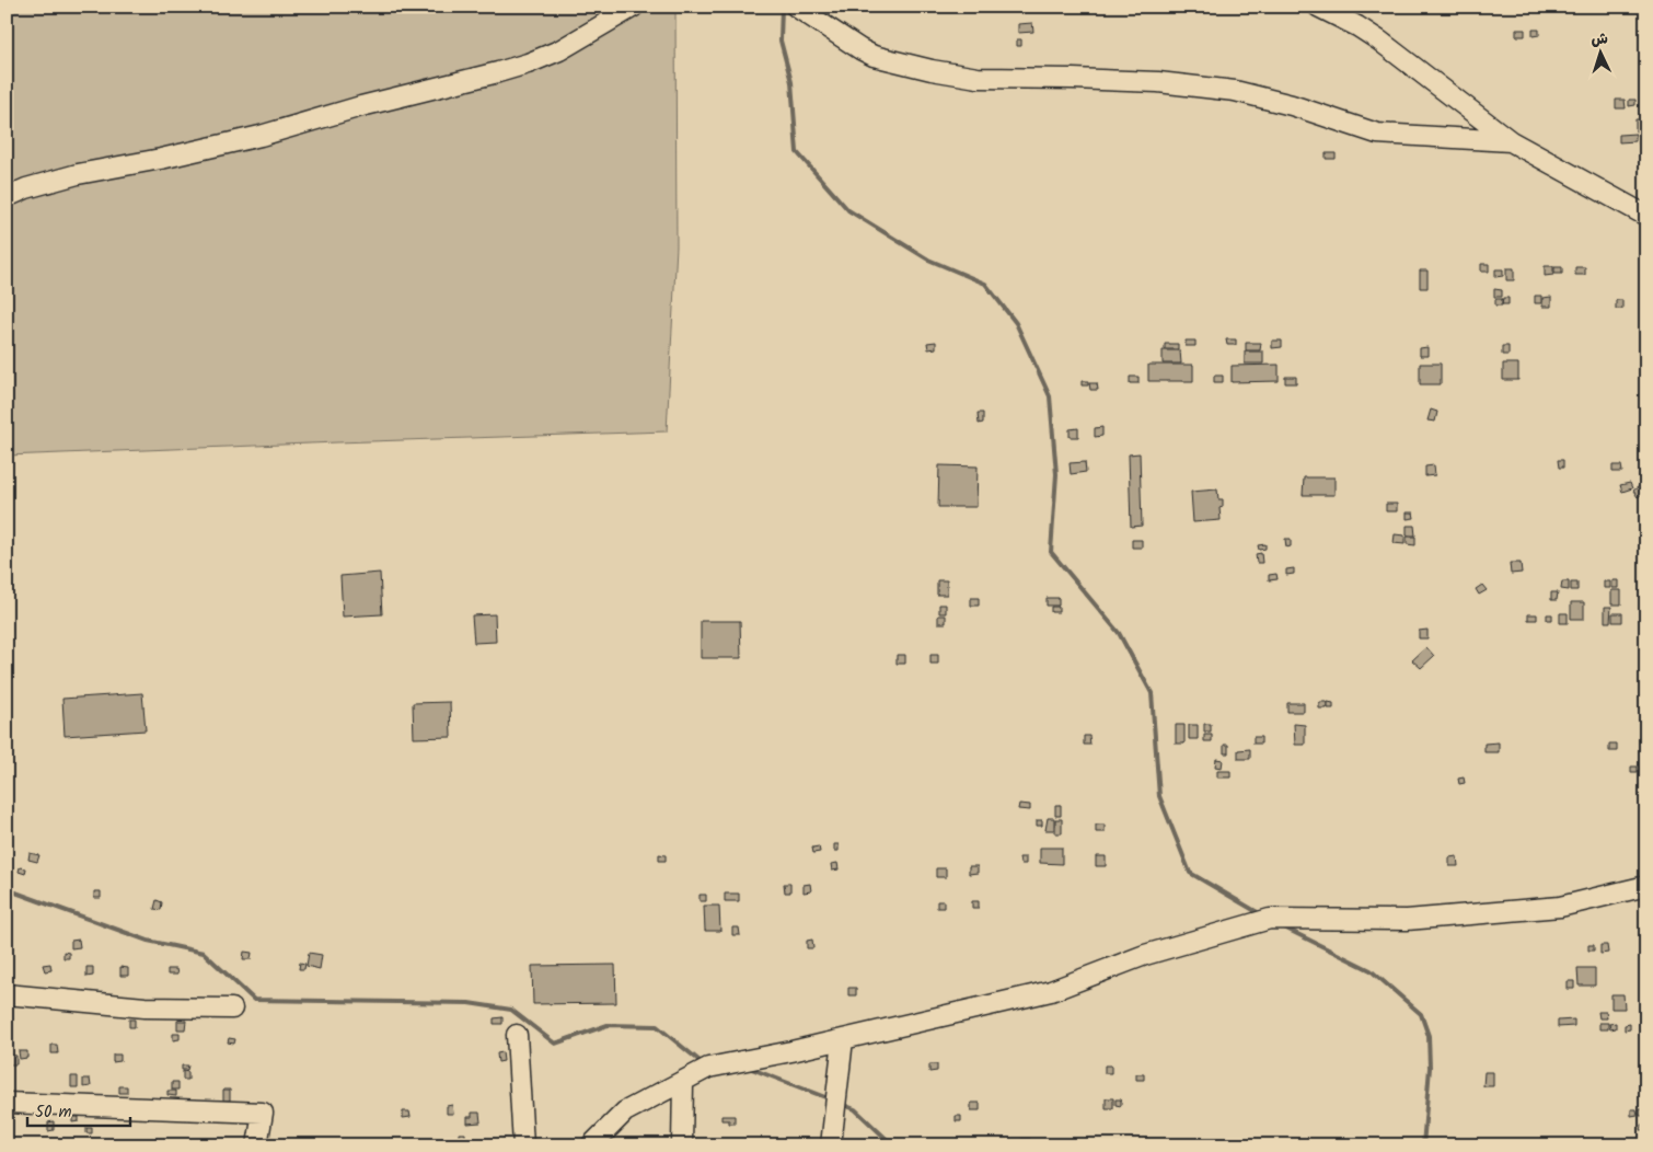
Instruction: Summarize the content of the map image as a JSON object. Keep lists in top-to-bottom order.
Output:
{
  "scale_bar": "50 m",
  "north": "top"
}
